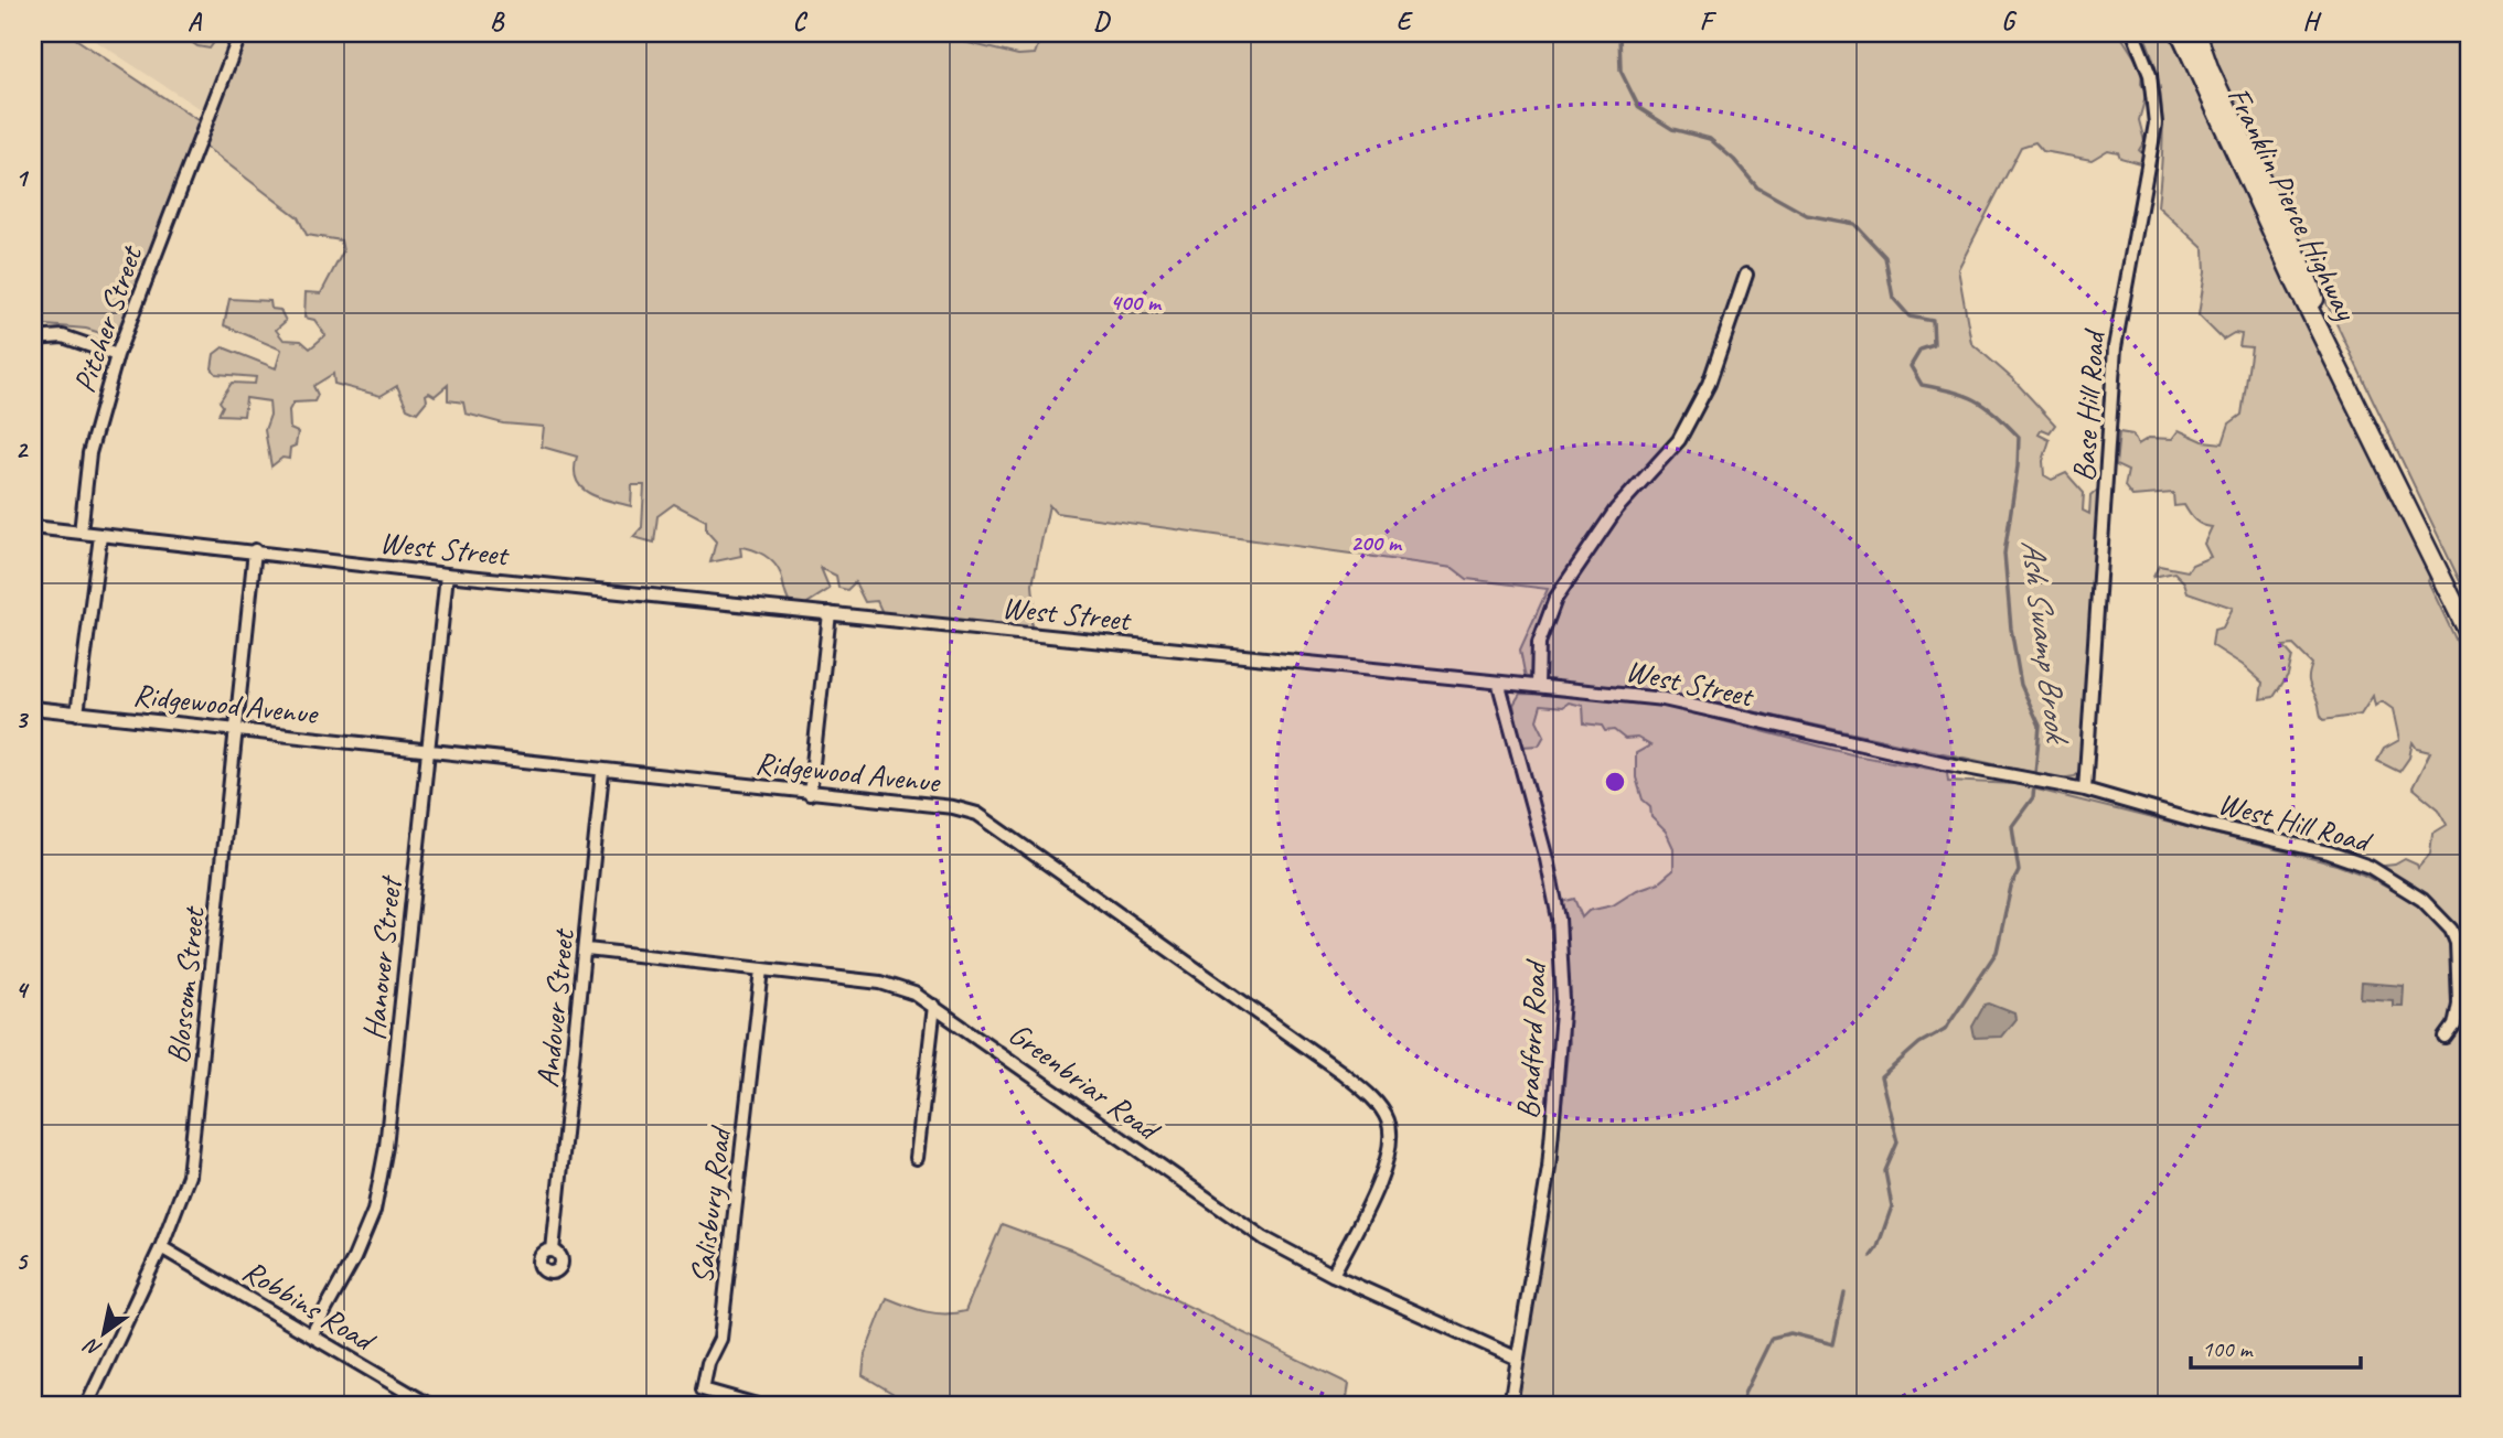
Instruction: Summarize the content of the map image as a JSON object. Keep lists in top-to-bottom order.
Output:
{
  "streets": {
    "highway": ["Franklin Pierce Highway"],
    "street": [
      "Pitcher Street",
      "Base Hill Road",
      "West Street",
      "Ridgewood Avenue",
      "West Hill Road",
      "Hanover Street",
      "Blossom Street",
      "Andover Street",
      "Bradford Road",
      "Greenbriar Road",
      "Salisbury Road",
      "Robbins Road"
    ]
  },
  "crossings": [
    ["Pitcher Street", "West Street"],
    ["Base Hill Road", "West Street"],
    ["Base Hill Road", "West Hill Road"],
    ["West Street", "West Hill Road"],
    ["West Street", "Hanover Street"],
    ["West Street", "Blossom Street"],
    ["West Street", "Bradford Road"],
    ["Ridgewood Avenue", "Hanover Street"],
    ["Ridgewood Avenue", "Blossom Street"],
    ["Ridgewood Avenue", "Andover Street"],
    ["Ridgewood Avenue", "Greenbriar Road"],
    ["Hanover Street", "Robbins Road"],
    ["Blossom Street", "Robbins Road"],
    ["Andover Street", "Greenbriar Road"],
    ["Bradford Road", "Greenbriar Road"],
    ["Greenbriar Road", "Salisbury Road"]
  ],
  "water": ["Ash Swamp Brook"],
  "scale_bar": "100 m",
  "north": "bottom left",
  "grid": {
    "columns": [
      "A",
      "B",
      "C",
      "D",
      "E",
      "F",
      "G",
      "H"
    ],
    "rows": [
      "1",
      "2",
      "3",
      "4",
      "5"
    ]
  },
  "rings": ["400 m", "200 m"]
}
